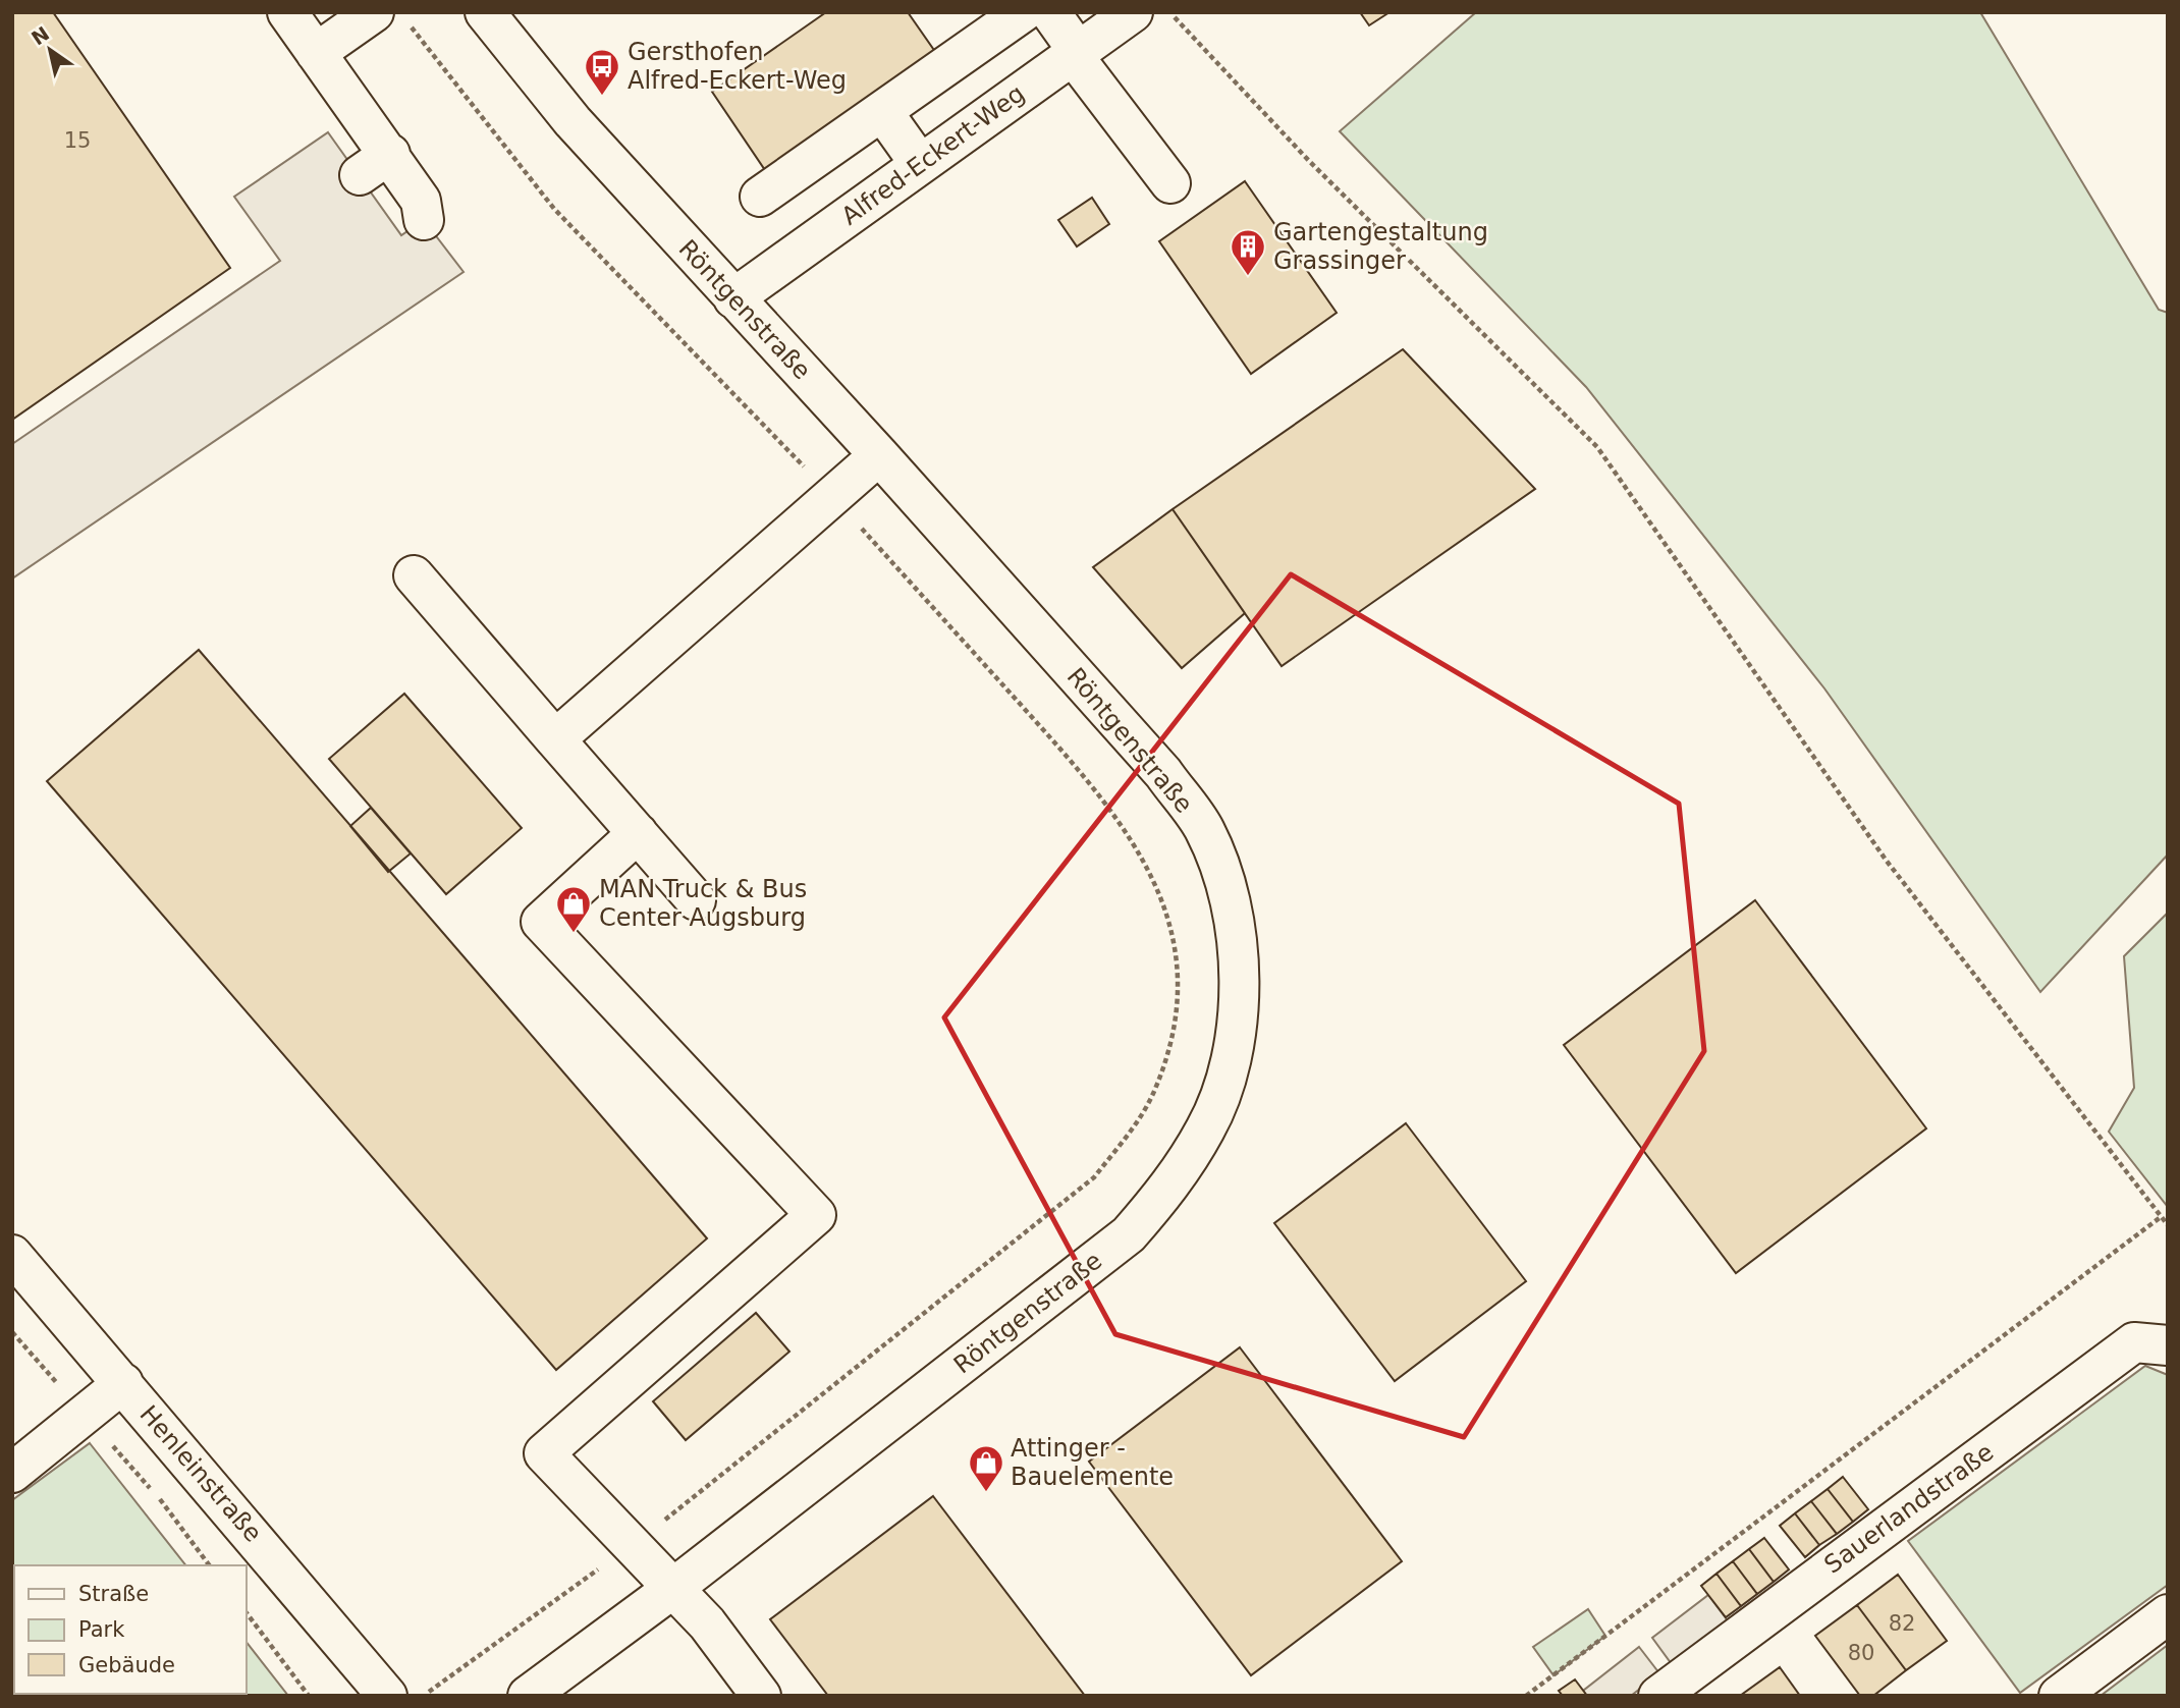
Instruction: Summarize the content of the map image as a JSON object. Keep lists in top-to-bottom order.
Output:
{
  "streets": {
    "street": [
      "Alfred-Eckert-Weg",
      "Röntgenstraße",
      "Henleinstraße",
      "Sauerlandstraße"
    ]
  },
  "crossings": [
    ["Alfred-Eckert-Weg", "Röntgenstraße"]
  ],
  "places": {
    "bus stop": ["Gersthofen Alfred-Eckert-Weg"],
    "building": ["Gartengestaltung Grassinger"],
    "shop": ["MAN Truck & Bus Center Augsburg", "Attinger - Bauelemente"]
  },
  "house_numbers": ["15", "82", "80"],
  "legend": ["Straße", "Park", "Gebäude"],
  "north": "top left"
}
